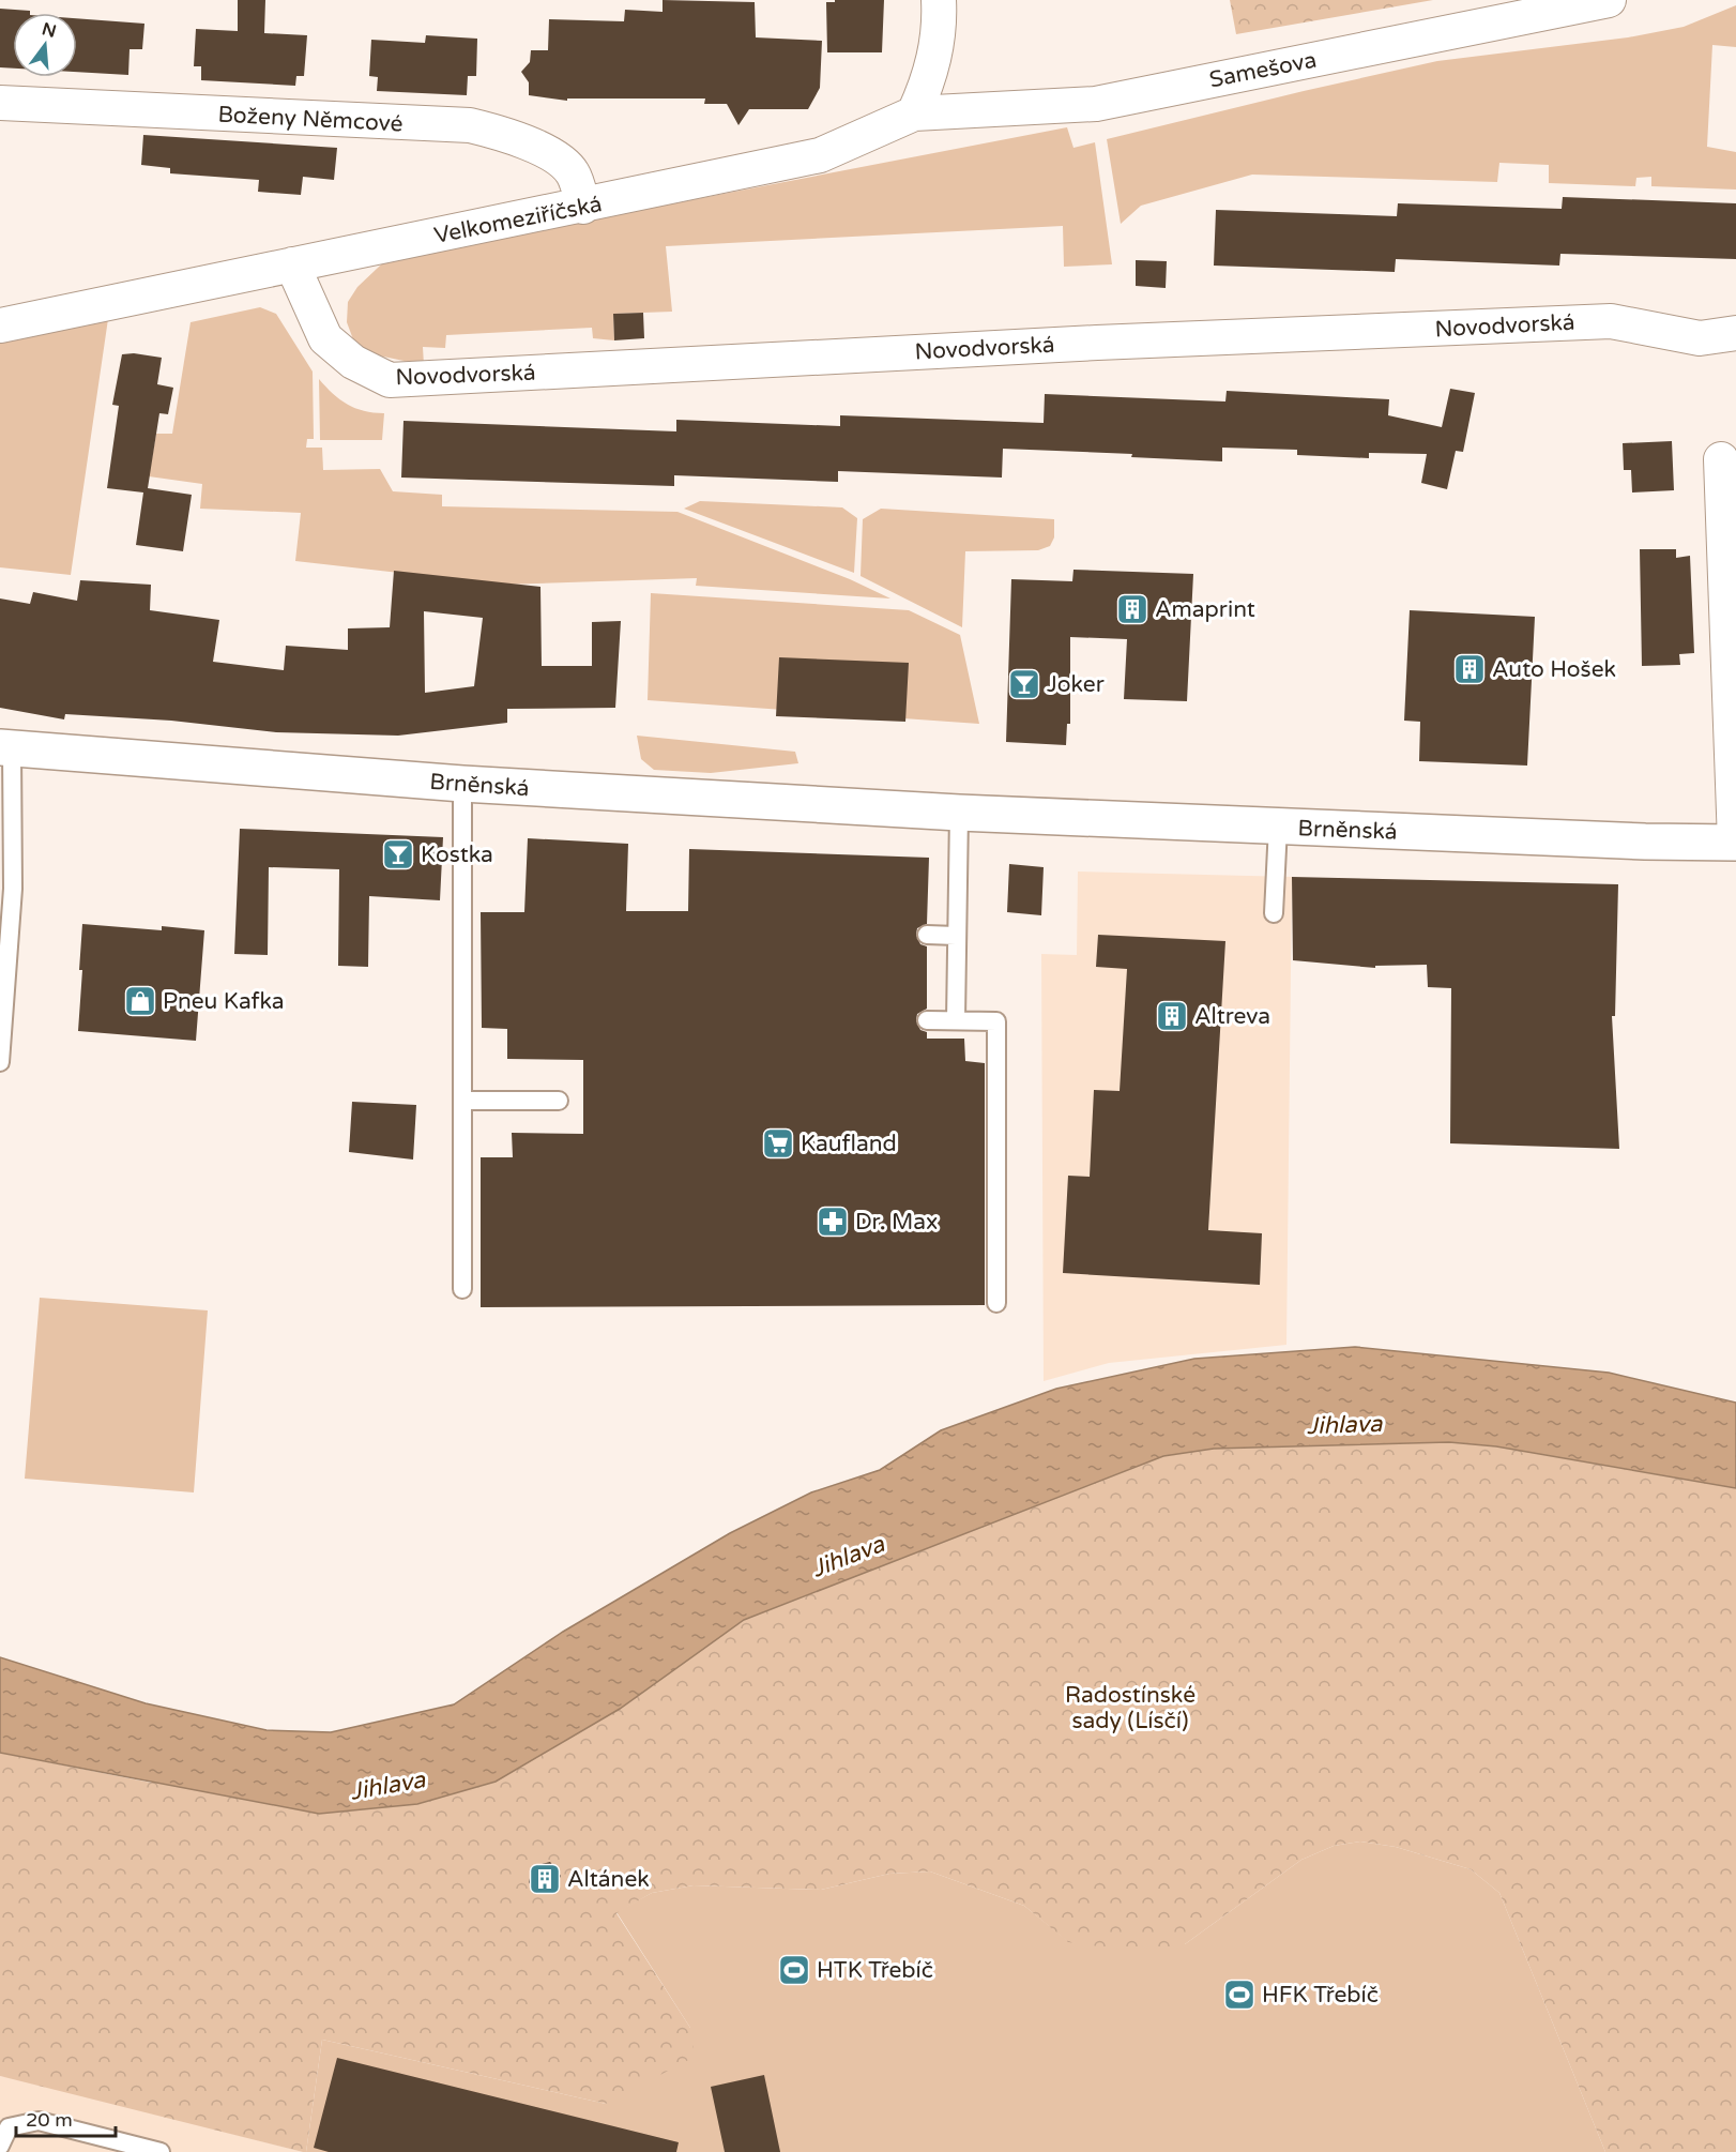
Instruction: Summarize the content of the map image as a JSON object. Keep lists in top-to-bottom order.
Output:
{
  "streets": {
    "street": [
      "Samešova",
      "Boženy Němcové",
      "Velkomeziříčská",
      "Novodvorská",
      "Brněnská"
    ]
  },
  "crossings": [
    ["Samešova", "Velkomeziříčská"],
    ["Boženy Němcové", "Velkomeziříčská"],
    ["Velkomeziříčská", "Novodvorská"]
  ],
  "water": ["Jihlava"],
  "parks": ["Radostínské sady (Lísčí)"],
  "places": {
    "building": [
      "Amaprint",
      "Auto Hošek",
      "Altreva",
      "Altánek"
    ],
    "bar": ["Joker", "Kostka"],
    "shop": ["Pneu Kafka"],
    "supermarket": ["Kaufland"],
    "pharmacy": ["Dr. Max"],
    "sports": ["HTK Třebíč", "HFK Třebíč"]
  },
  "scale_bar": "20 m",
  "north": "top"
}
